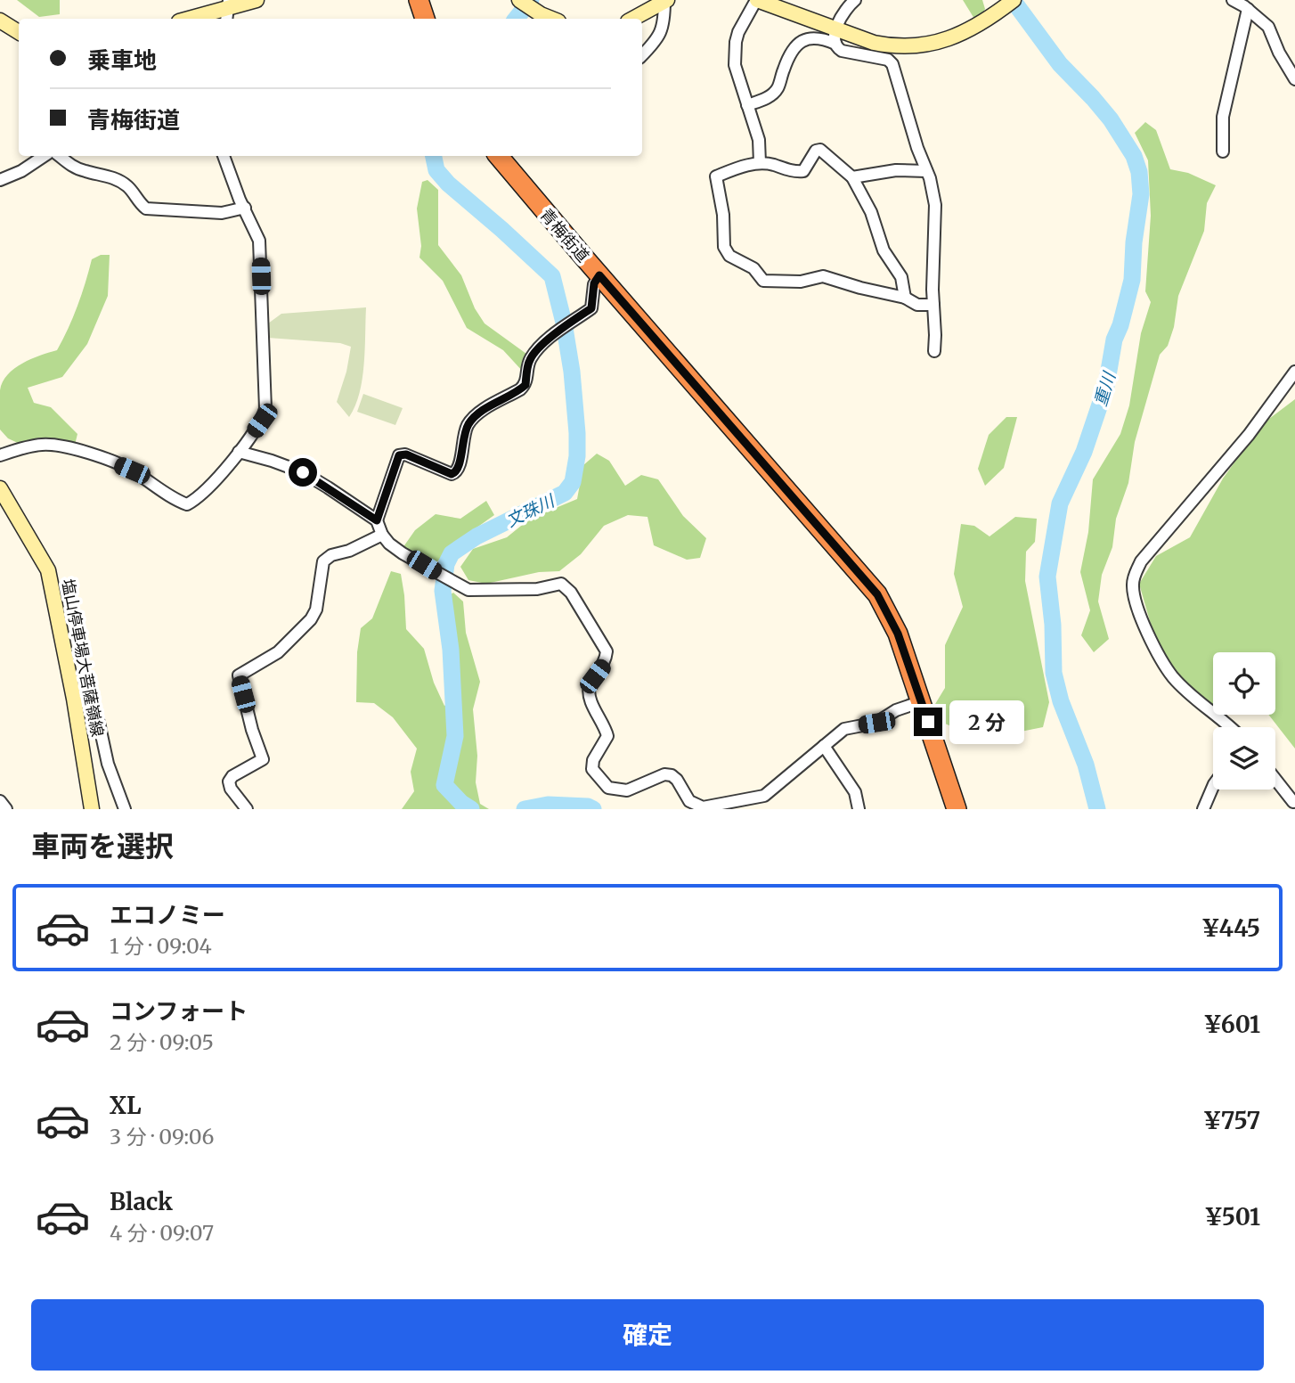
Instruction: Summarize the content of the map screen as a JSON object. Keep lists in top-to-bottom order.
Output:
{
  "streets": {
    "highway": ["青梅街道"],
    "street": ["塩山停車場大菩薩嶺線"]
  },
  "water": ["重川", "文珠川"],
  "page": {
    "banner": ["乗車地", "青梅街道"],
    "bubble": "2 分",
    "heading": "車両を選択",
    "list": [
      {
        "name": "エコノミー",
        "note": "1 分 · 09:04",
        "value": "¥445"
      },
      {
        "name": "コンフォート",
        "note": "2 分 · 09:05",
        "value": "¥601"
      },
      {
        "name": "XL",
        "note": "3 分 · 09:06",
        "value": "¥757"
      },
      {
        "name": "Black",
        "note": "4 分 · 09:07",
        "value": "¥501"
      }
    ],
    "buttons": "確定"
  }
}
